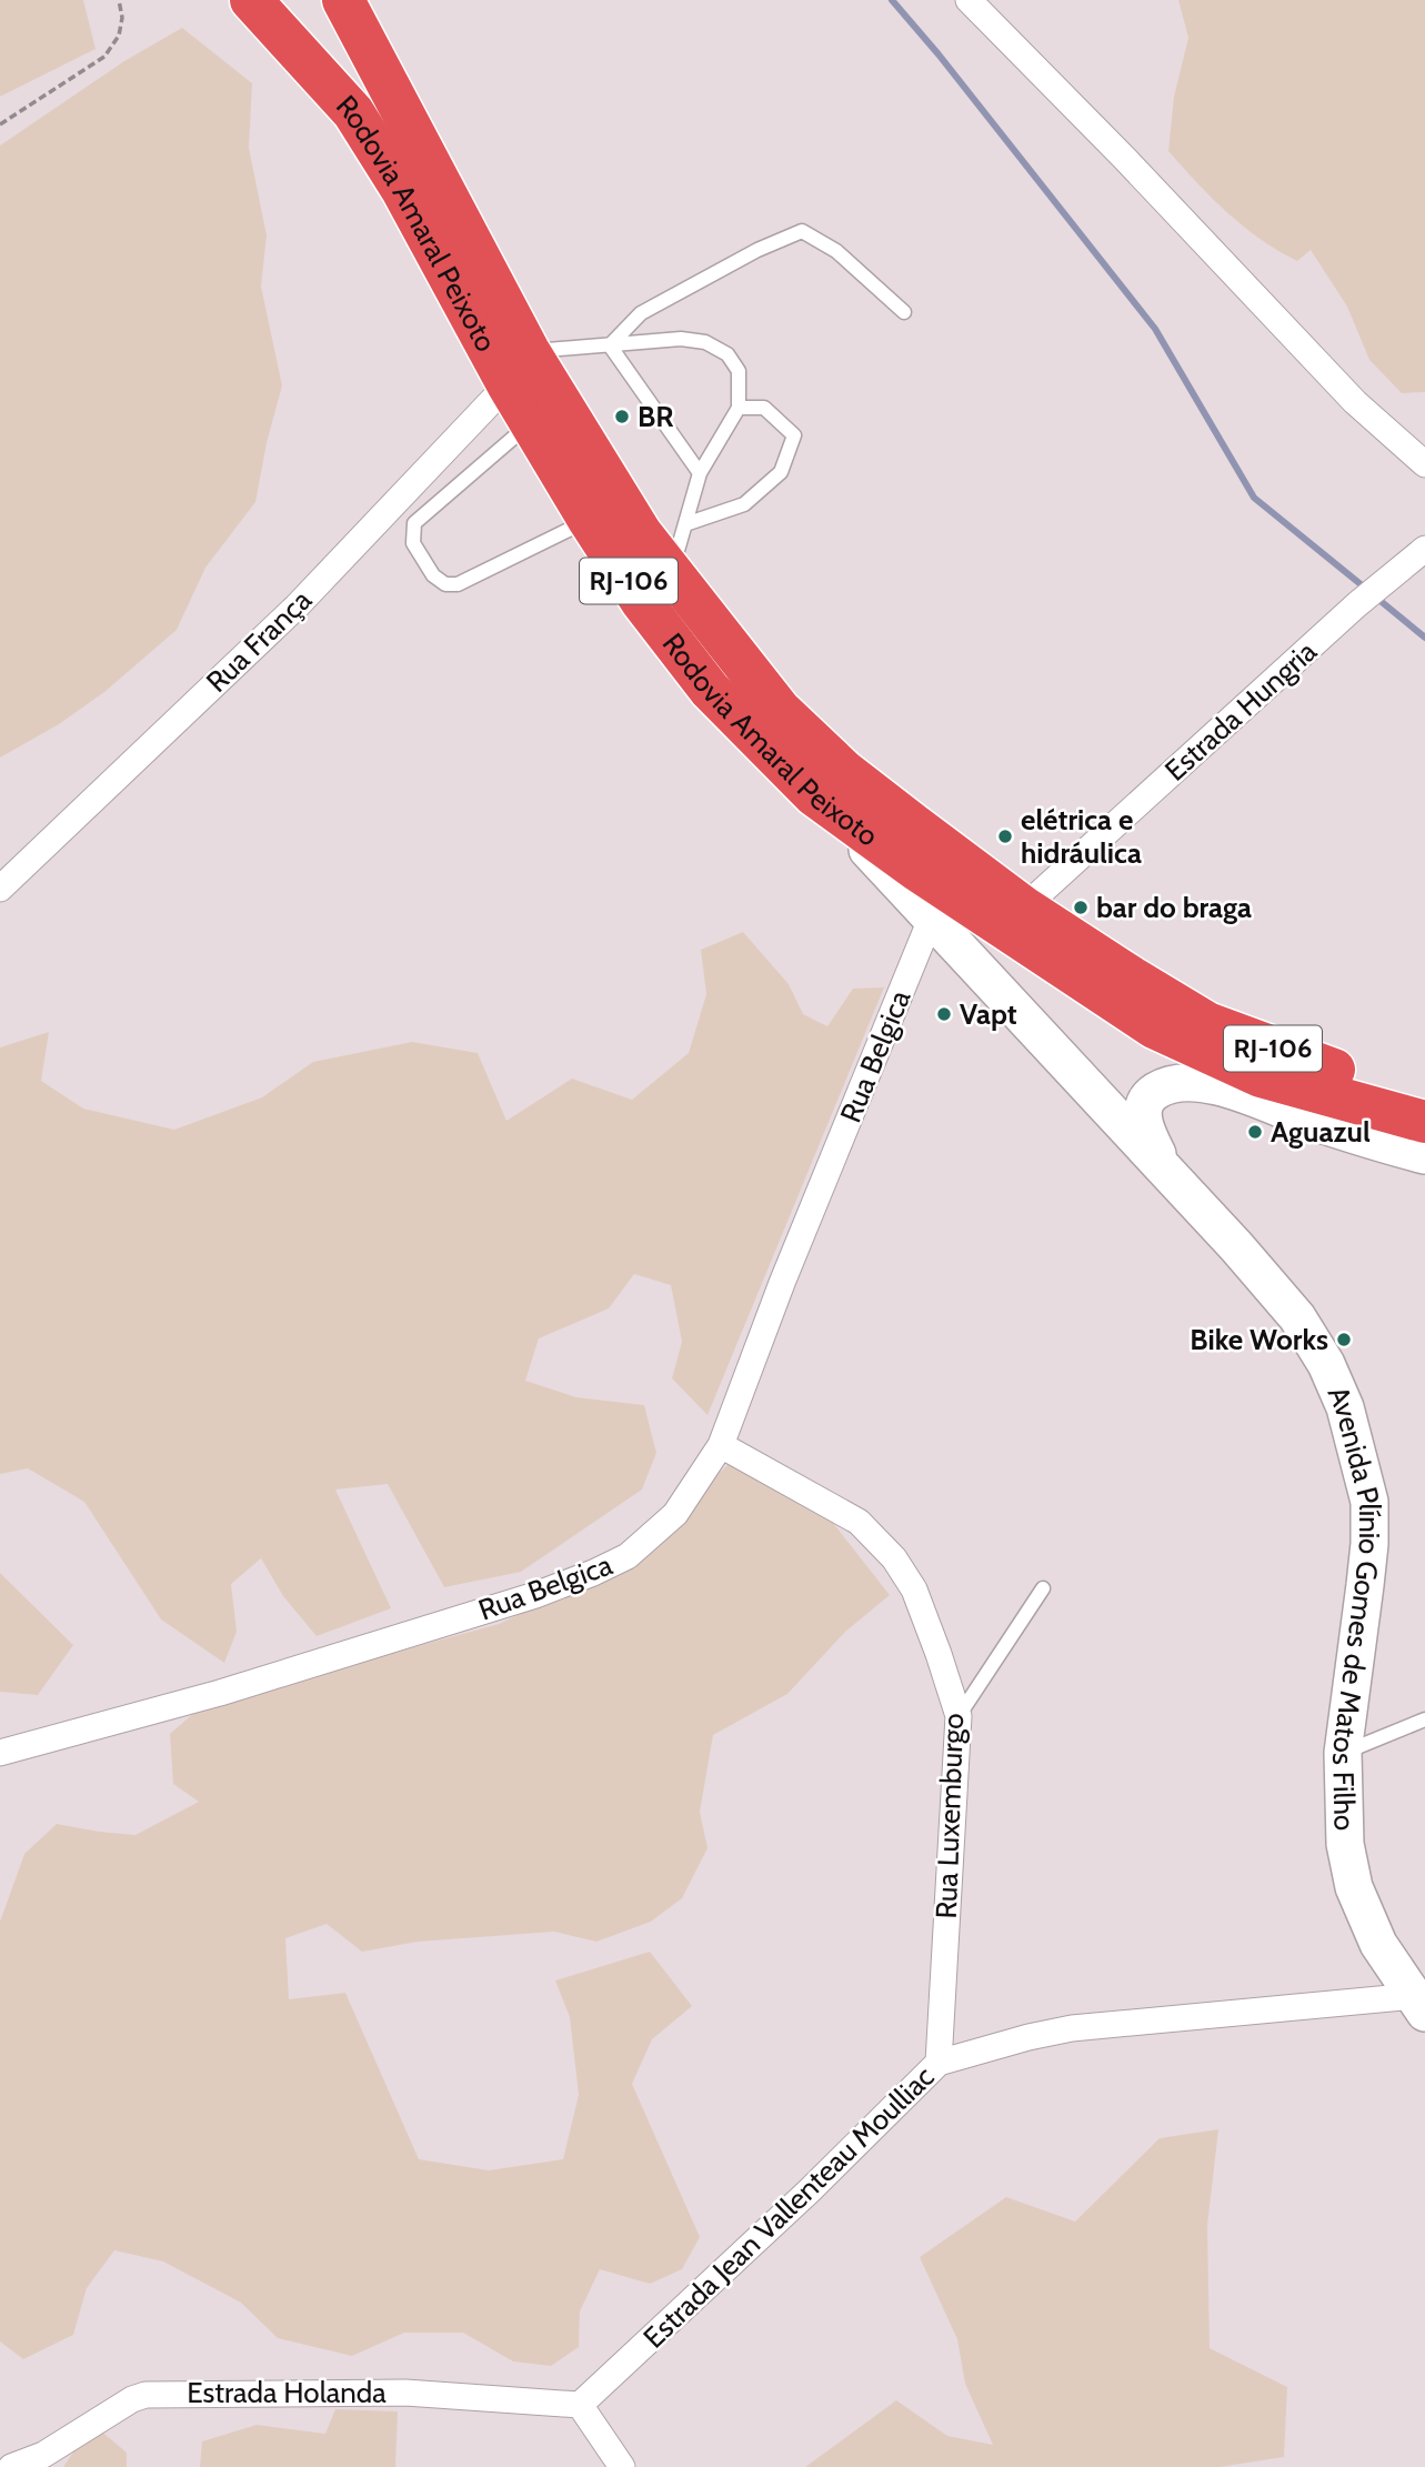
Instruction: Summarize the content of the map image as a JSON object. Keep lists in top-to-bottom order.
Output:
{
  "streets": {
    "highway": ["Rodovia Amaral Peixoto", "RJ-106"],
    "main road": ["Avenida Plínio Gomes de Matos Filho"],
    "street": [
      "Rua França",
      "Estrada Hungria",
      "Rua Belgica",
      "Rua Luxemburgo",
      "Estrada Jean Vallenteau Moulliac",
      "Estrada Holanda"
    ]
  },
  "crossings": [
    ["Rodovia Amaral Peixoto", "Rua França"],
    ["Rodovia Amaral Peixoto", "Estrada Hungria"],
    ["Rodovia Amaral Peixoto", "Avenida Plínio Gomes de Matos Filho"],
    ["Rua Belgica", "Avenida Plínio Gomes de Matos Filho"],
    ["Rua Belgica", "Rua Luxemburgo"],
    ["Avenida Plínio Gomes de Matos Filho", "Estrada Jean Vallenteau Moulliac"],
    ["Rua Luxemburgo", "Estrada Jean Vallenteau Moulliac"],
    ["Estrada Jean Vallenteau Moulliac", "Estrada Holanda"]
  ],
  "places": [
    "BR",
    "elétrica e hidráulica",
    "bar do braga",
    "Vapt",
    "Aguazul",
    "Bike Works"
  ]
}
